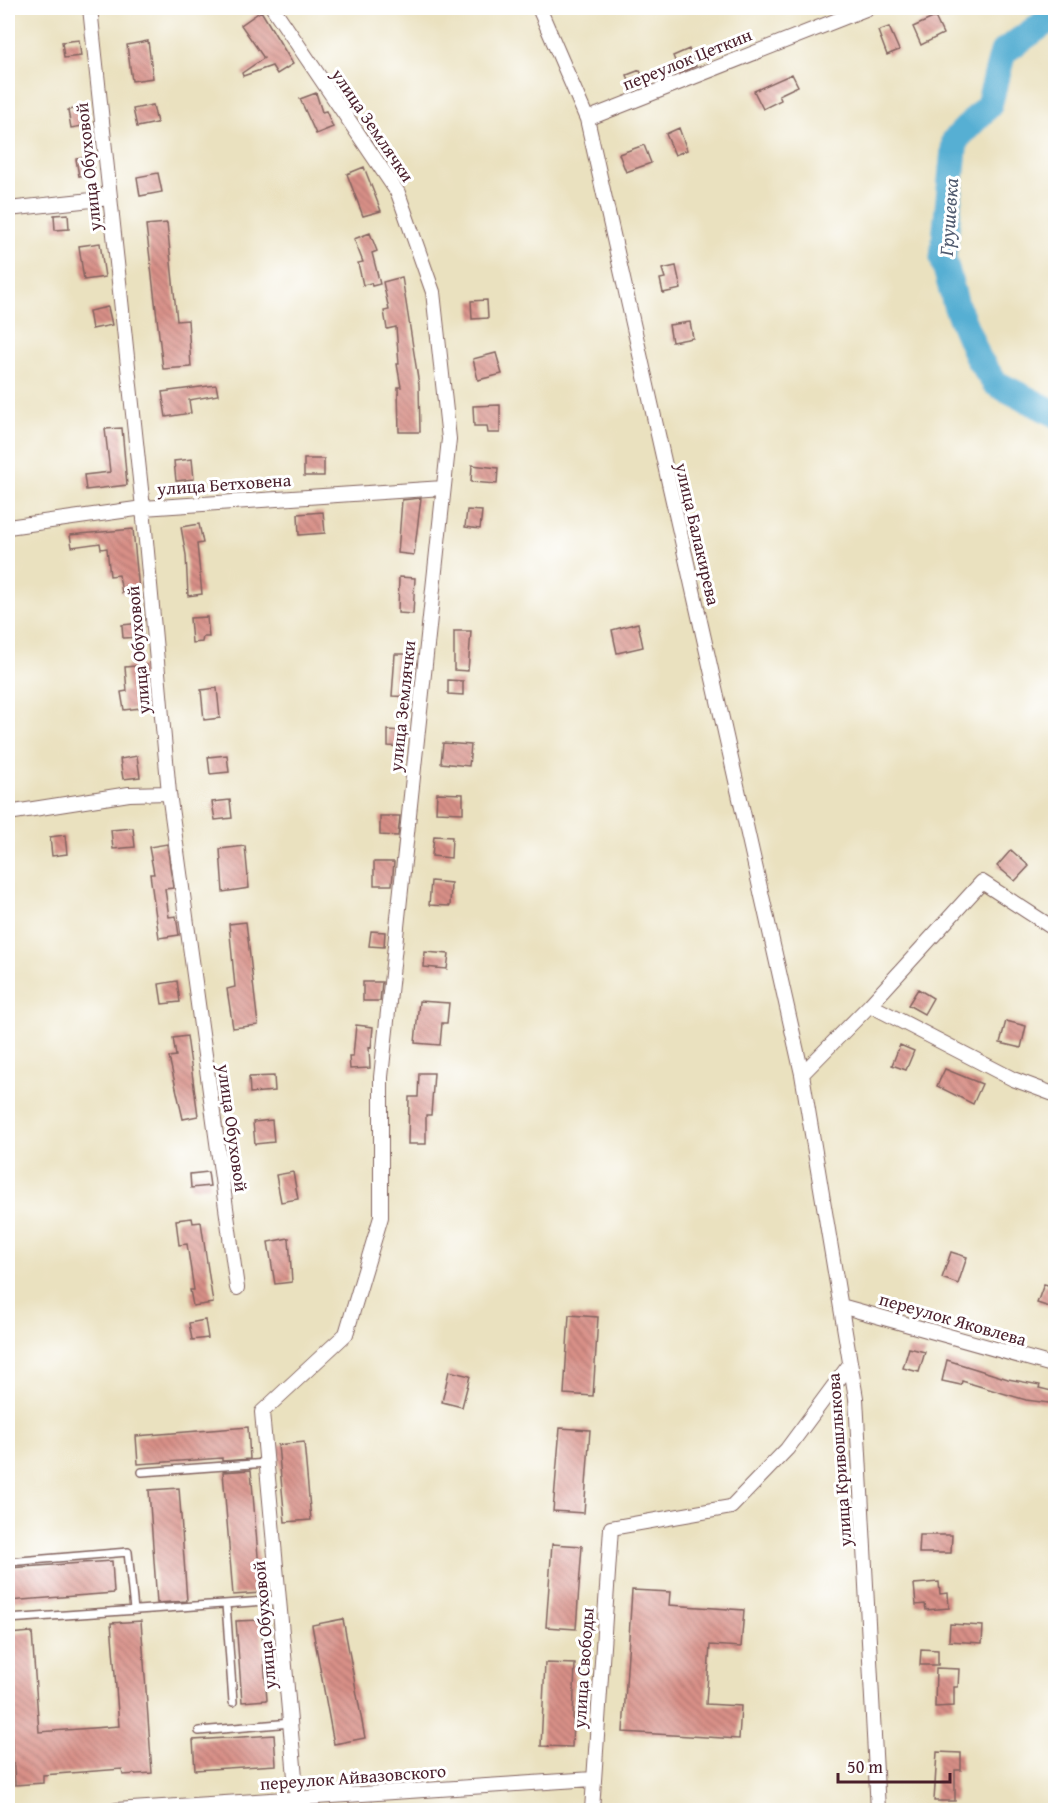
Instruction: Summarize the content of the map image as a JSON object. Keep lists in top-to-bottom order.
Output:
{
  "streets": {
    "street": [
      "переулок Цеткин",
      "улица Землячки",
      "улица Обуховой",
      "улица Бетховена",
      "улица Балакирева",
      "переулок Яковлева",
      "улица Кривошлыкова",
      "улица Свободы",
      "переулок Айвазовского"
    ]
  },
  "crossings": [
    ["переулок Цеткин", "улица Балакирева"],
    ["улица Землячки", "улица Обуховой"],
    ["улица Землячки", "улица Бетховена"],
    ["улица Обуховой", "улица Бетховена"],
    ["улица Обуховой", "переулок Айвазовского"],
    ["улица Балакирева", "улица Кривошлыкова"],
    ["переулок Яковлева", "улица Кривошлыкова"],
    ["улица Кривошлыкова", "улица Свободы"],
    ["улица Свободы", "переулок Айвазовского"]
  ],
  "water": ["Грушевка"],
  "scale_bar": "50 m"
}
